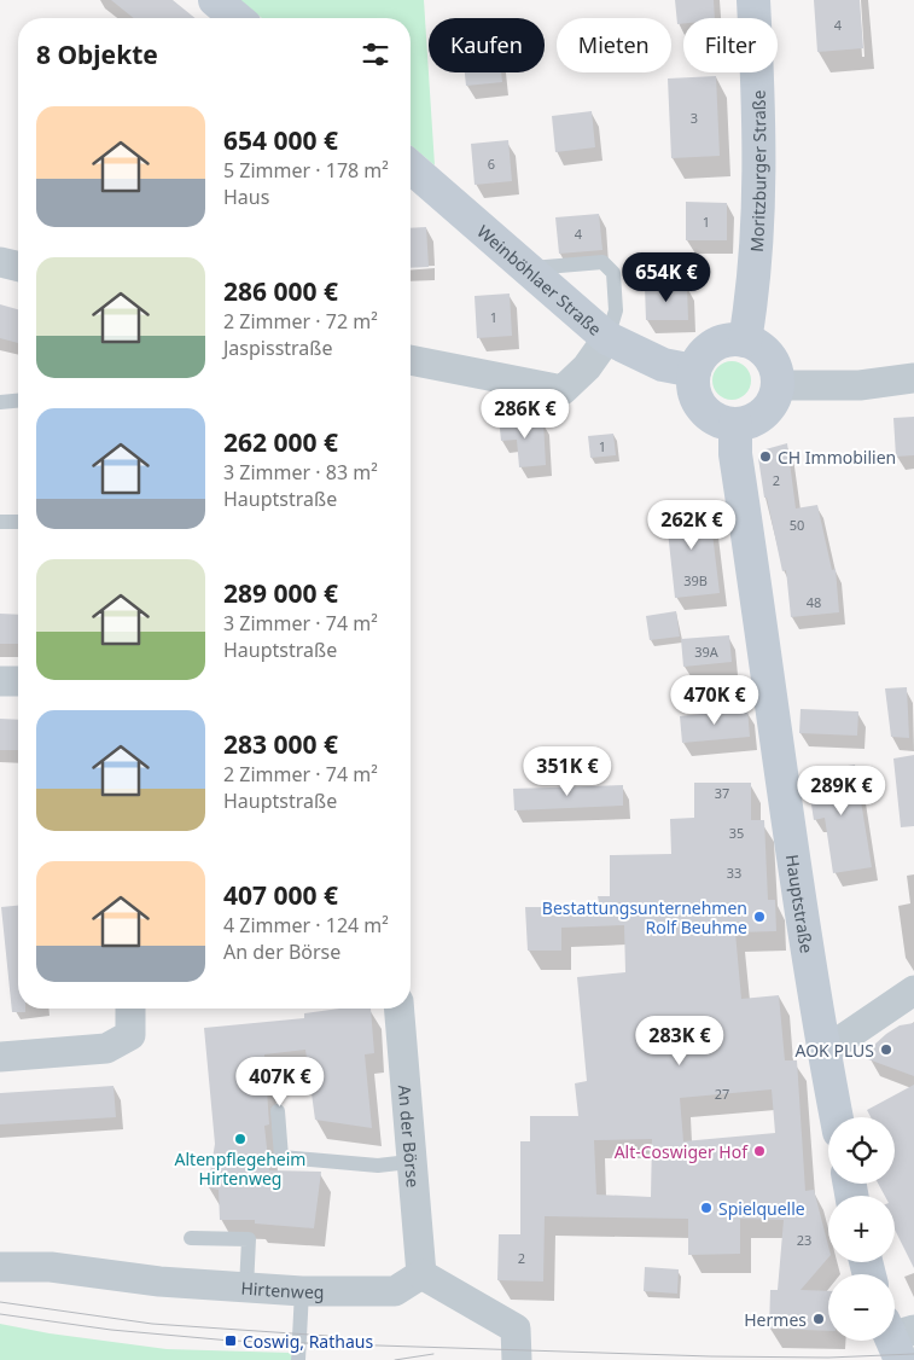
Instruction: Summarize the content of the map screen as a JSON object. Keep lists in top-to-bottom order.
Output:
{
  "streets": {
    "main road": ["Moritzburger Straße", "Weinböhlaer Straße", "Hauptstraße"],
    "street": ["An der Börse", "Hirtenweg"]
  },
  "crossings": [
    ["Moritzburger Straße", "Weinböhlaer Straße"],
    ["Moritzburger Straße", "Hauptstraße"],
    ["Weinböhlaer Straße", "Hauptstraße"],
    ["An der Börse", "Hirtenweg"]
  ],
  "places": {
    "other": [
      "CH Immobilien",
      "Bestattungsunternehmen Rolf Beuhme",
      "AOK PLUS",
      "Altenpflegeheim Hirtenweg",
      "Alt-Coswiger Hof",
      "Spielquelle",
      "Hermes"
    ],
    "transit": ["Coswig, Rathaus"]
  },
  "house_numbers": [
    "4",
    "3",
    "6",
    "1",
    "4",
    "1",
    "1",
    "2",
    "50",
    "39B",
    "48",
    "39A",
    "37",
    "35",
    "33",
    "27",
    "23",
    "2"
  ],
  "page": {
    "chip": ["Kaufen", "Mieten", "Filter"],
    "heading": "8 Objekte",
    "list": [
      {
        "name": "654 000 €",
        "note": "5 Zimmer · 178 m² · Haus"
      },
      {
        "name": "286 000 €",
        "note": "2 Zimmer · 72 m² · Jaspisstraße"
      },
      {
        "name": "262 000 €",
        "note": "3 Zimmer · 83 m² · Hauptstraße"
      },
      {
        "name": "289 000 €",
        "note": "3 Zimmer · 74 m² · Hauptstraße"
      },
      {
        "name": "283 000 €",
        "note": "2 Zimmer · 74 m² · Hauptstraße"
      },
      {
        "name": "407 000 €",
        "note": "4 Zimmer · 124 m² · An der Börse"
      }
    ],
    "price": [
      "654K €",
      "286K €",
      "262K €",
      "470K €",
      "351K €",
      "289K €",
      "283K €",
      "407K €"
    ],
    "map_buttons": ["+", "−"]
  }
}
